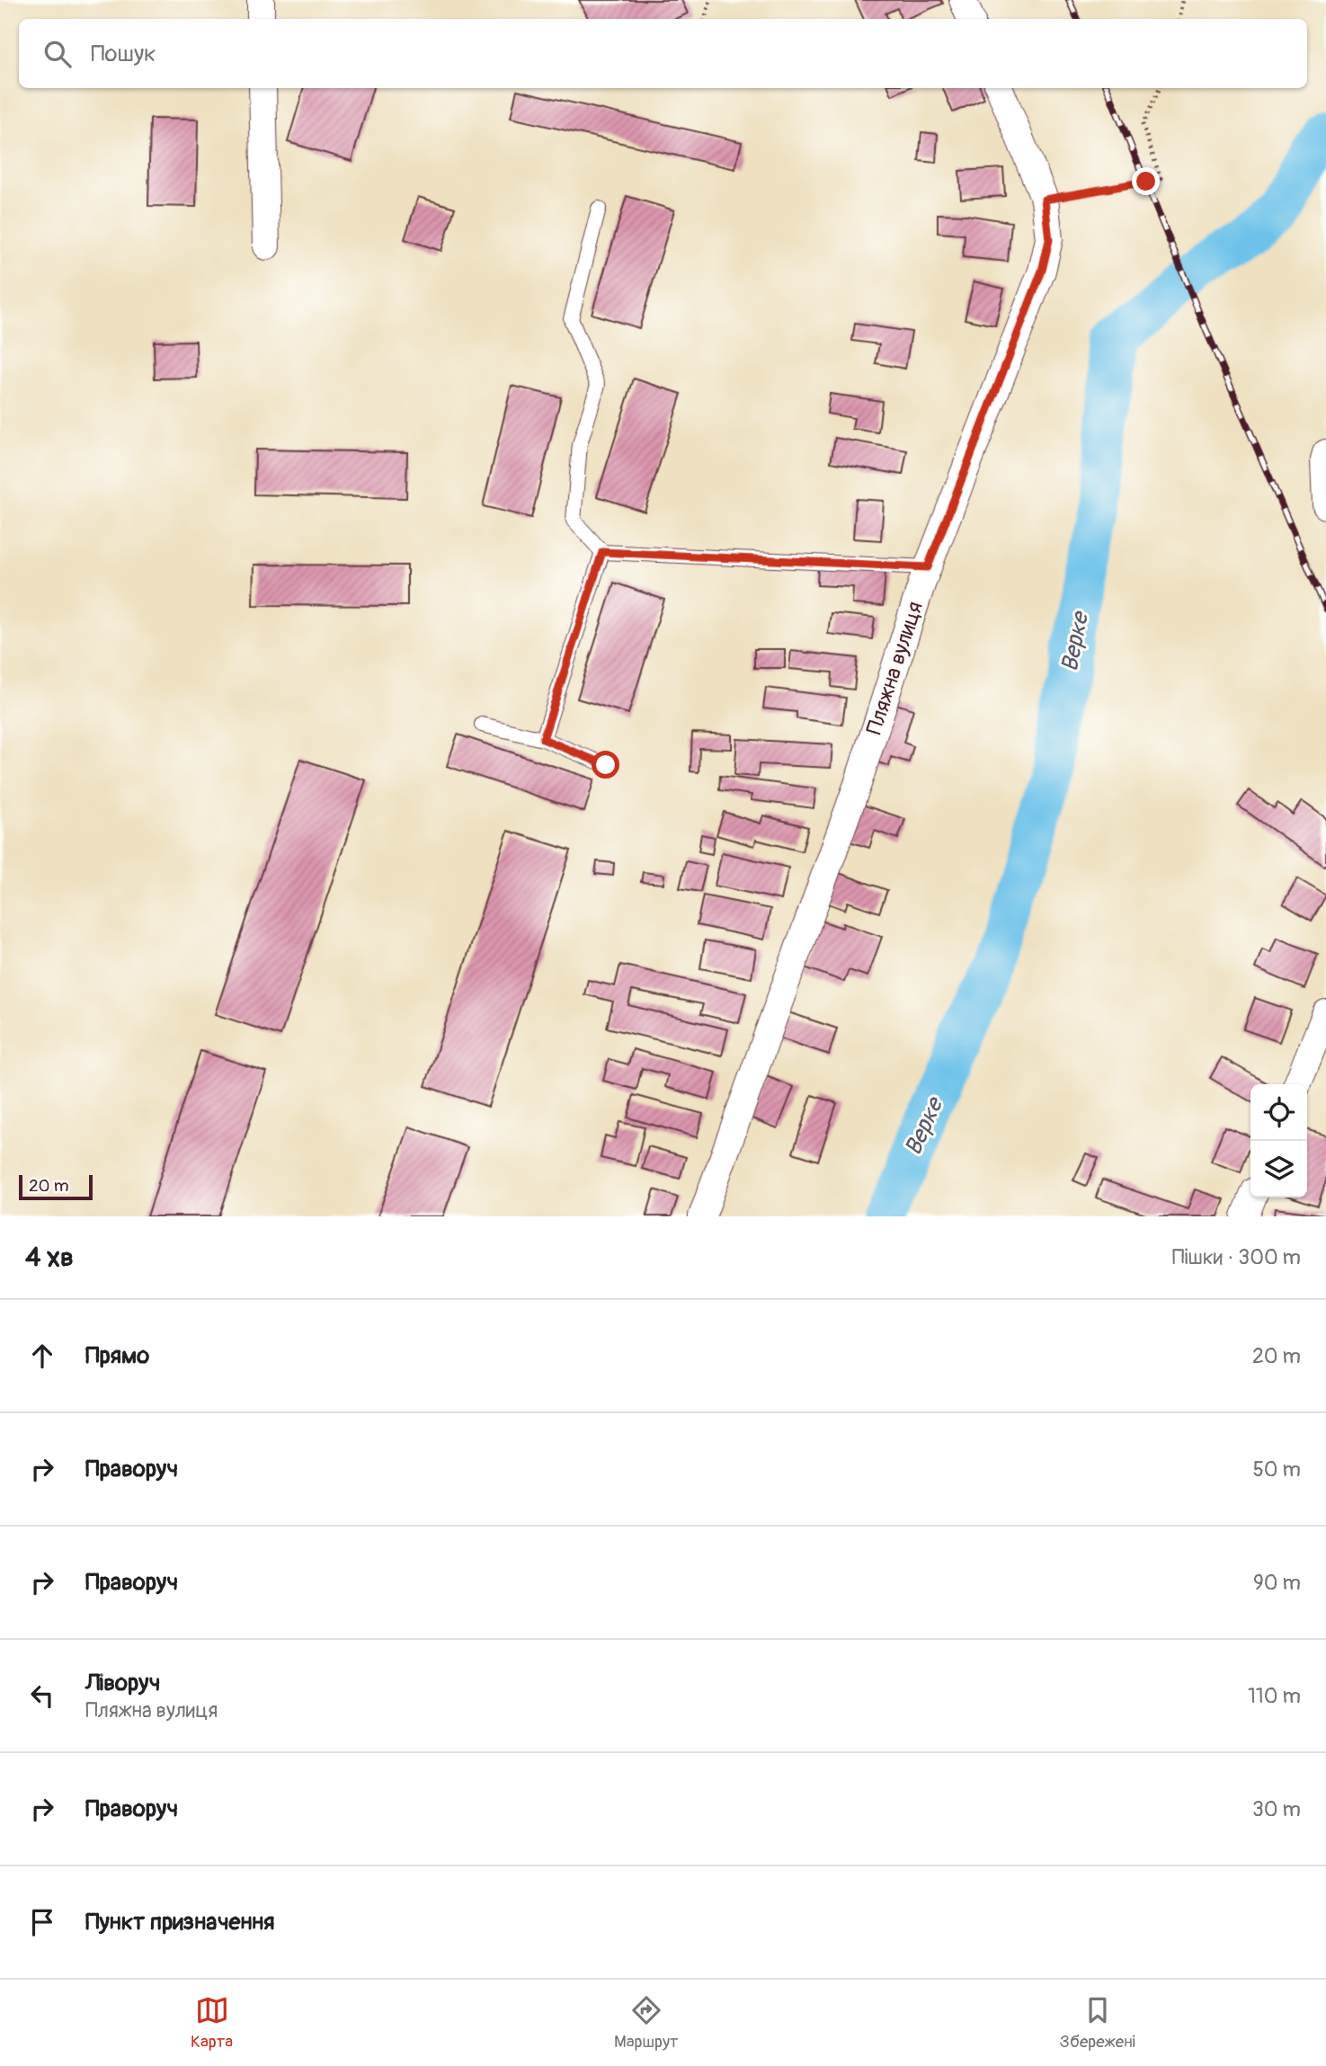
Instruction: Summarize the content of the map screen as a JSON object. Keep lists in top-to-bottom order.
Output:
{
  "streets": {
    "street": ["Пляжна вулиця"]
  },
  "water": ["Верке"],
  "scale_bar": "20 m",
  "page": {
    "search": "Пошук",
    "scale": "20 m",
    "heading": ["4 хв", "Пішки · 300 m"],
    "list": [
      ["Прямо", "20 m"],
      ["Праворуч", "50 m"],
      ["Праворуч", "90 m"],
      ["Ліворуч", "Пляжна вулиця", "110 m"],
      ["Праворуч", "30 m"],
      "Пункт призначення"
    ],
    "nav": ["Карта", "Маршрут", "Збережені"]
  }
}
